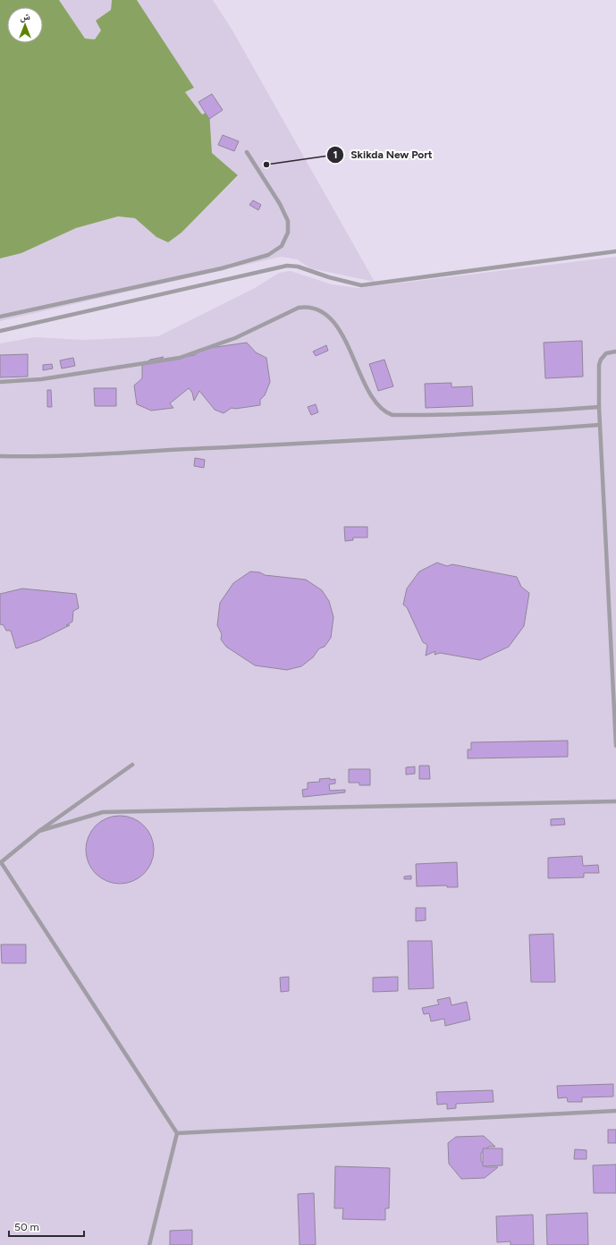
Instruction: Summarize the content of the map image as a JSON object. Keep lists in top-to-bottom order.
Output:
{
  "places": ["Skikda New Port"],
  "scale_bar": "50 m",
  "north": "top"
}
